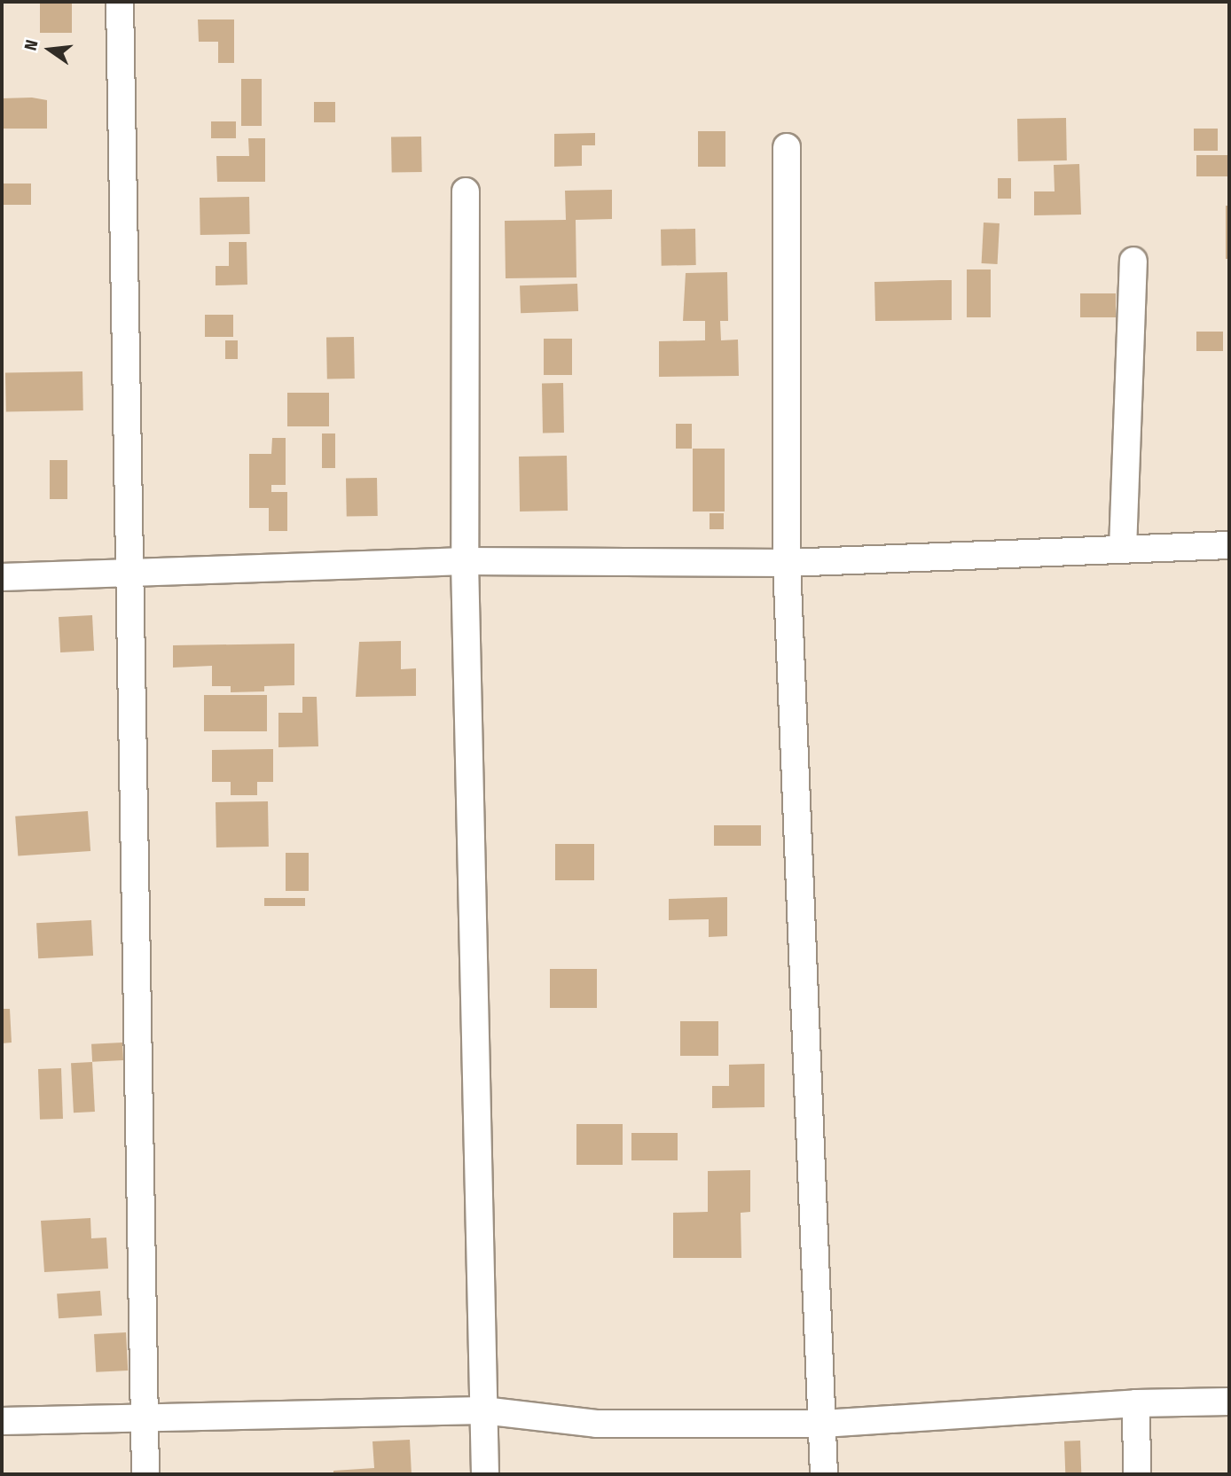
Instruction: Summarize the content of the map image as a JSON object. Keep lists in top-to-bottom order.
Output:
{
  "north": "left"
}
